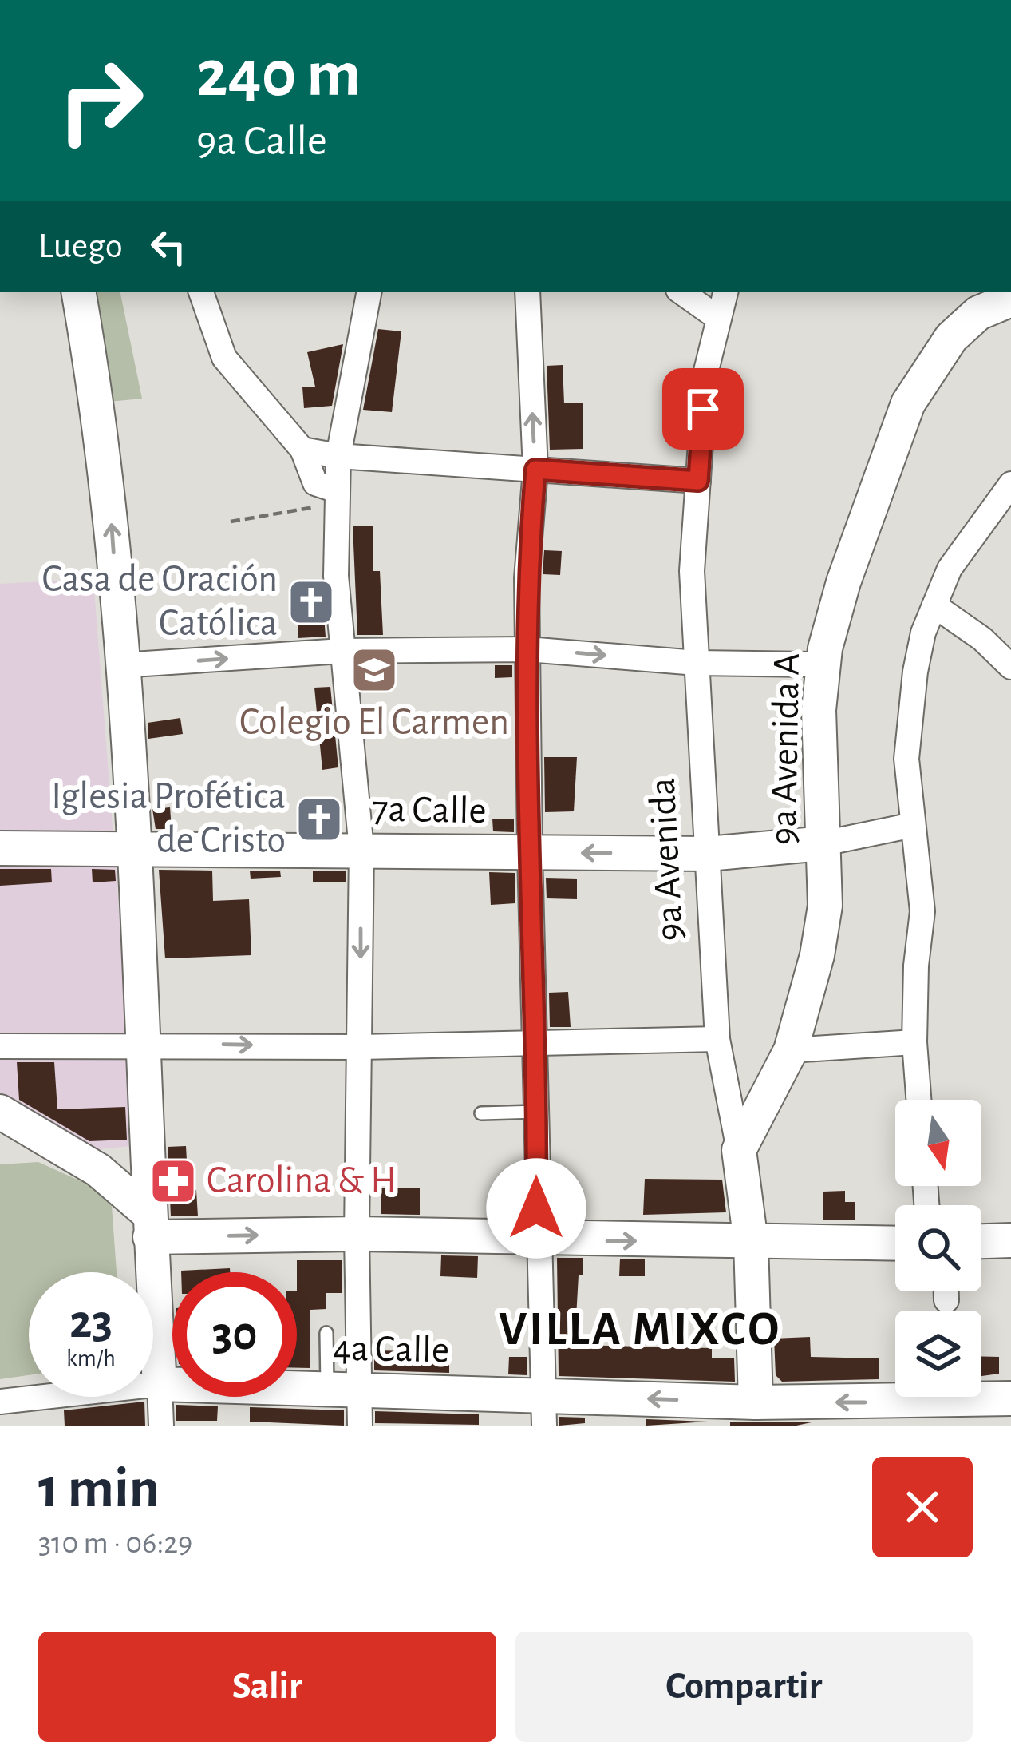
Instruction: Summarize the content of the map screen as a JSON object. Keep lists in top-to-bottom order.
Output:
{
  "streets": {
    "street": [
      "9a Avenida A",
      "7a Calle",
      "9a Avenida",
      "4a Calle"
    ]
  },
  "crossings": [
    ["9a Avenida A", "7a Calle"],
    ["9a Avenida A", "9a Avenida"],
    ["7a Calle", "9a Avenida"],
    ["9a Avenida", "4a Calle"]
  ],
  "districts": ["VILLA MIXCO"],
  "places": {
    "church": ["Casa de Oración Católica", "Iglesia Profética de Cristo"],
    "school or university": ["Colegio El Carmen"],
    "pharmacy": ["Carolina & H"]
  },
  "north": "bottom",
  "page": {
    "turn": ["240 m", "9a Calle"],
    "then": "Luego",
    "speed": "23 km/h",
    "limit": "30",
    "heading": ["1 min", "310 m · 06:29"],
    "buttons": ["Salir", "Compartir"]
  }
}
